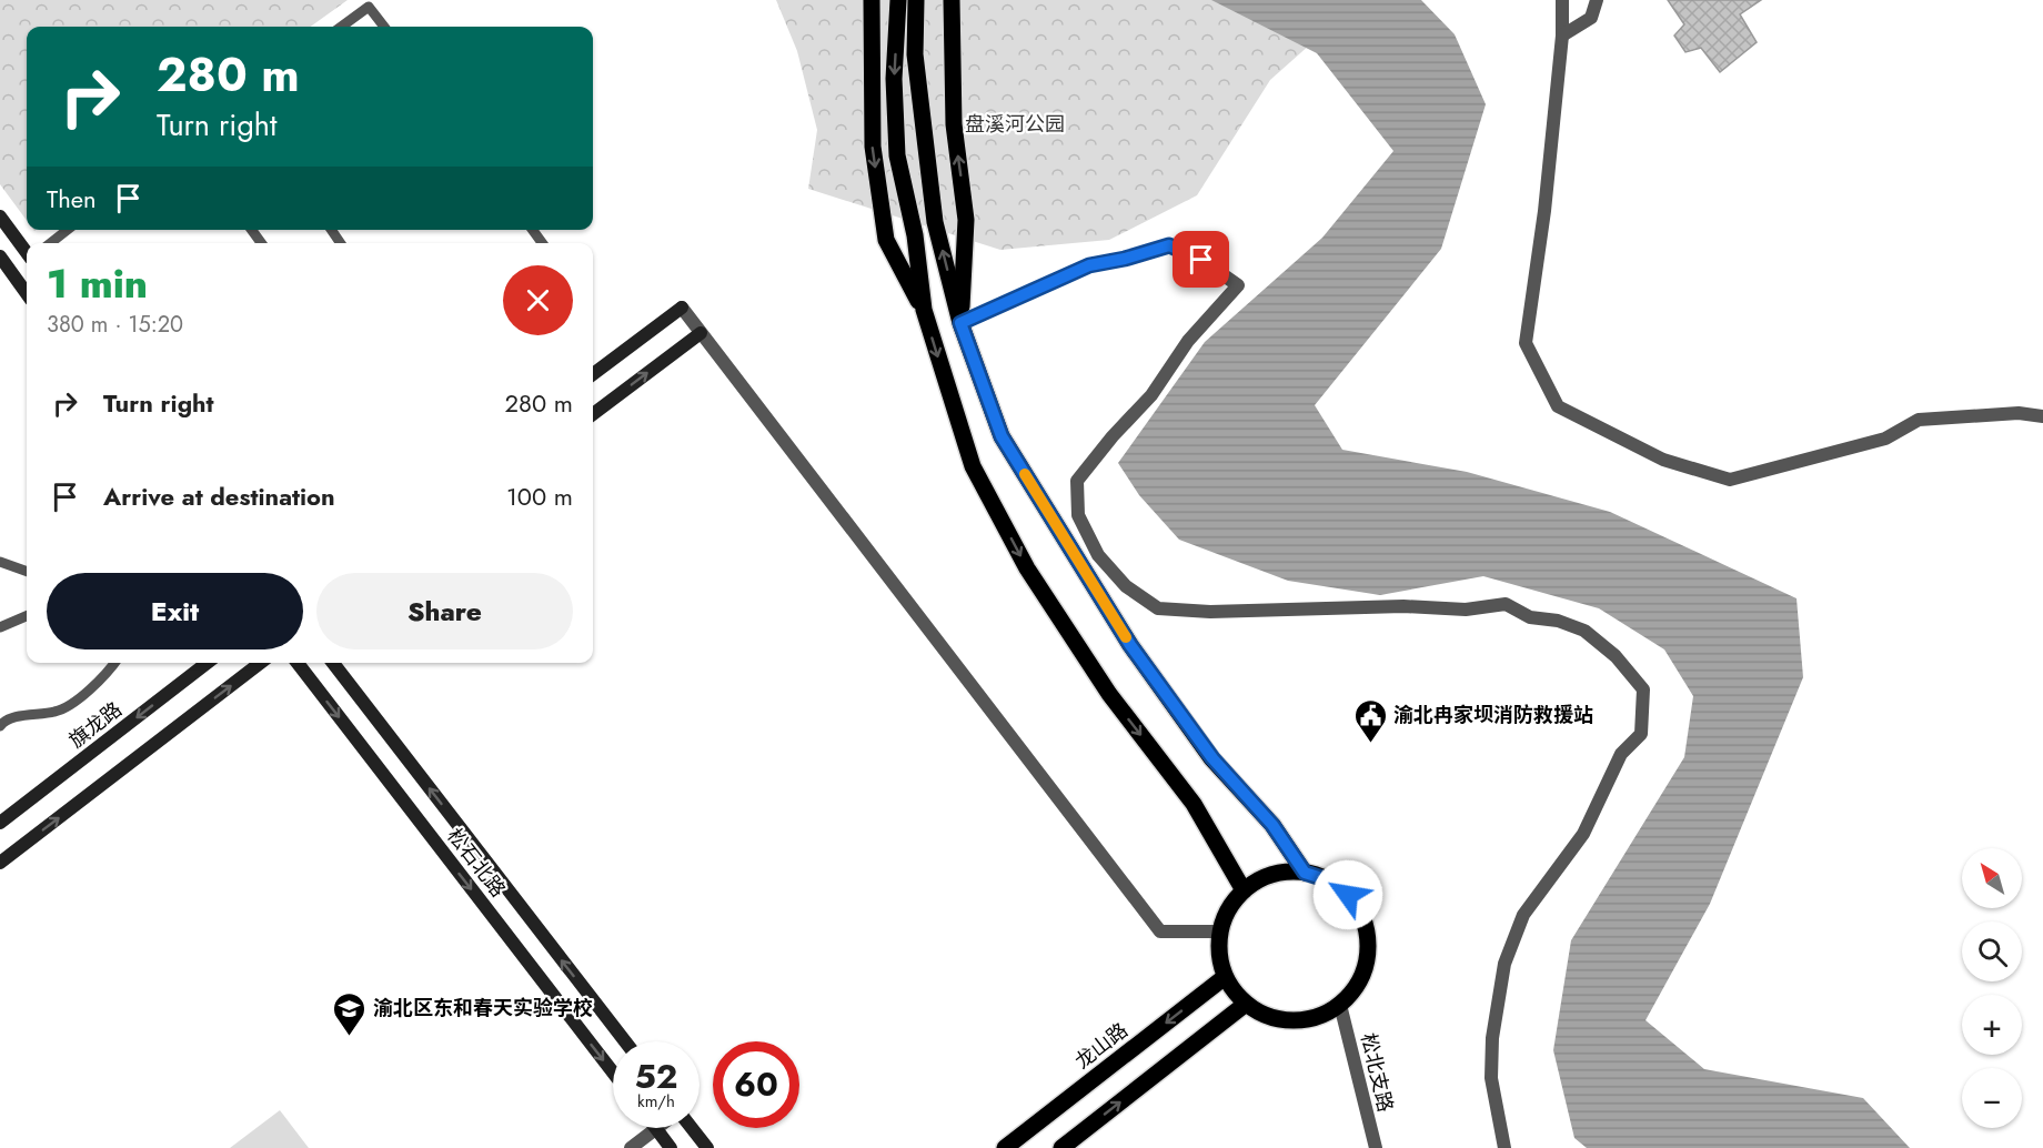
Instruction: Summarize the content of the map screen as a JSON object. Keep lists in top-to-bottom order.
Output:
{
  "streets": {
    "main road": ["旗龙路", "松石北路", "龙山路"],
    "street": ["松北支路"]
  },
  "crossings": [
    ["龙山路", "松北支路"]
  ],
  "parks": ["盘溪河公园"],
  "places": {
    "public building": ["渝北冉家坝消防救援站"],
    "school or university": ["渝北区东和春天实验学校"]
  },
  "north": "top left",
  "page": {
    "turn": ["280 m", "Turn right"],
    "then": "Then",
    "heading": ["1 min", "380 m · 15:20"],
    "list": [
      {
        "name": "Turn right",
        "value": "280 m"
      },
      {
        "name": "Arrive at destination",
        "value": "100 m"
      }
    ],
    "buttons": ["Exit", "Share"],
    "map_buttons": ["+", "−"],
    "speed": "52 km/h",
    "limit": "60"
  }
}
